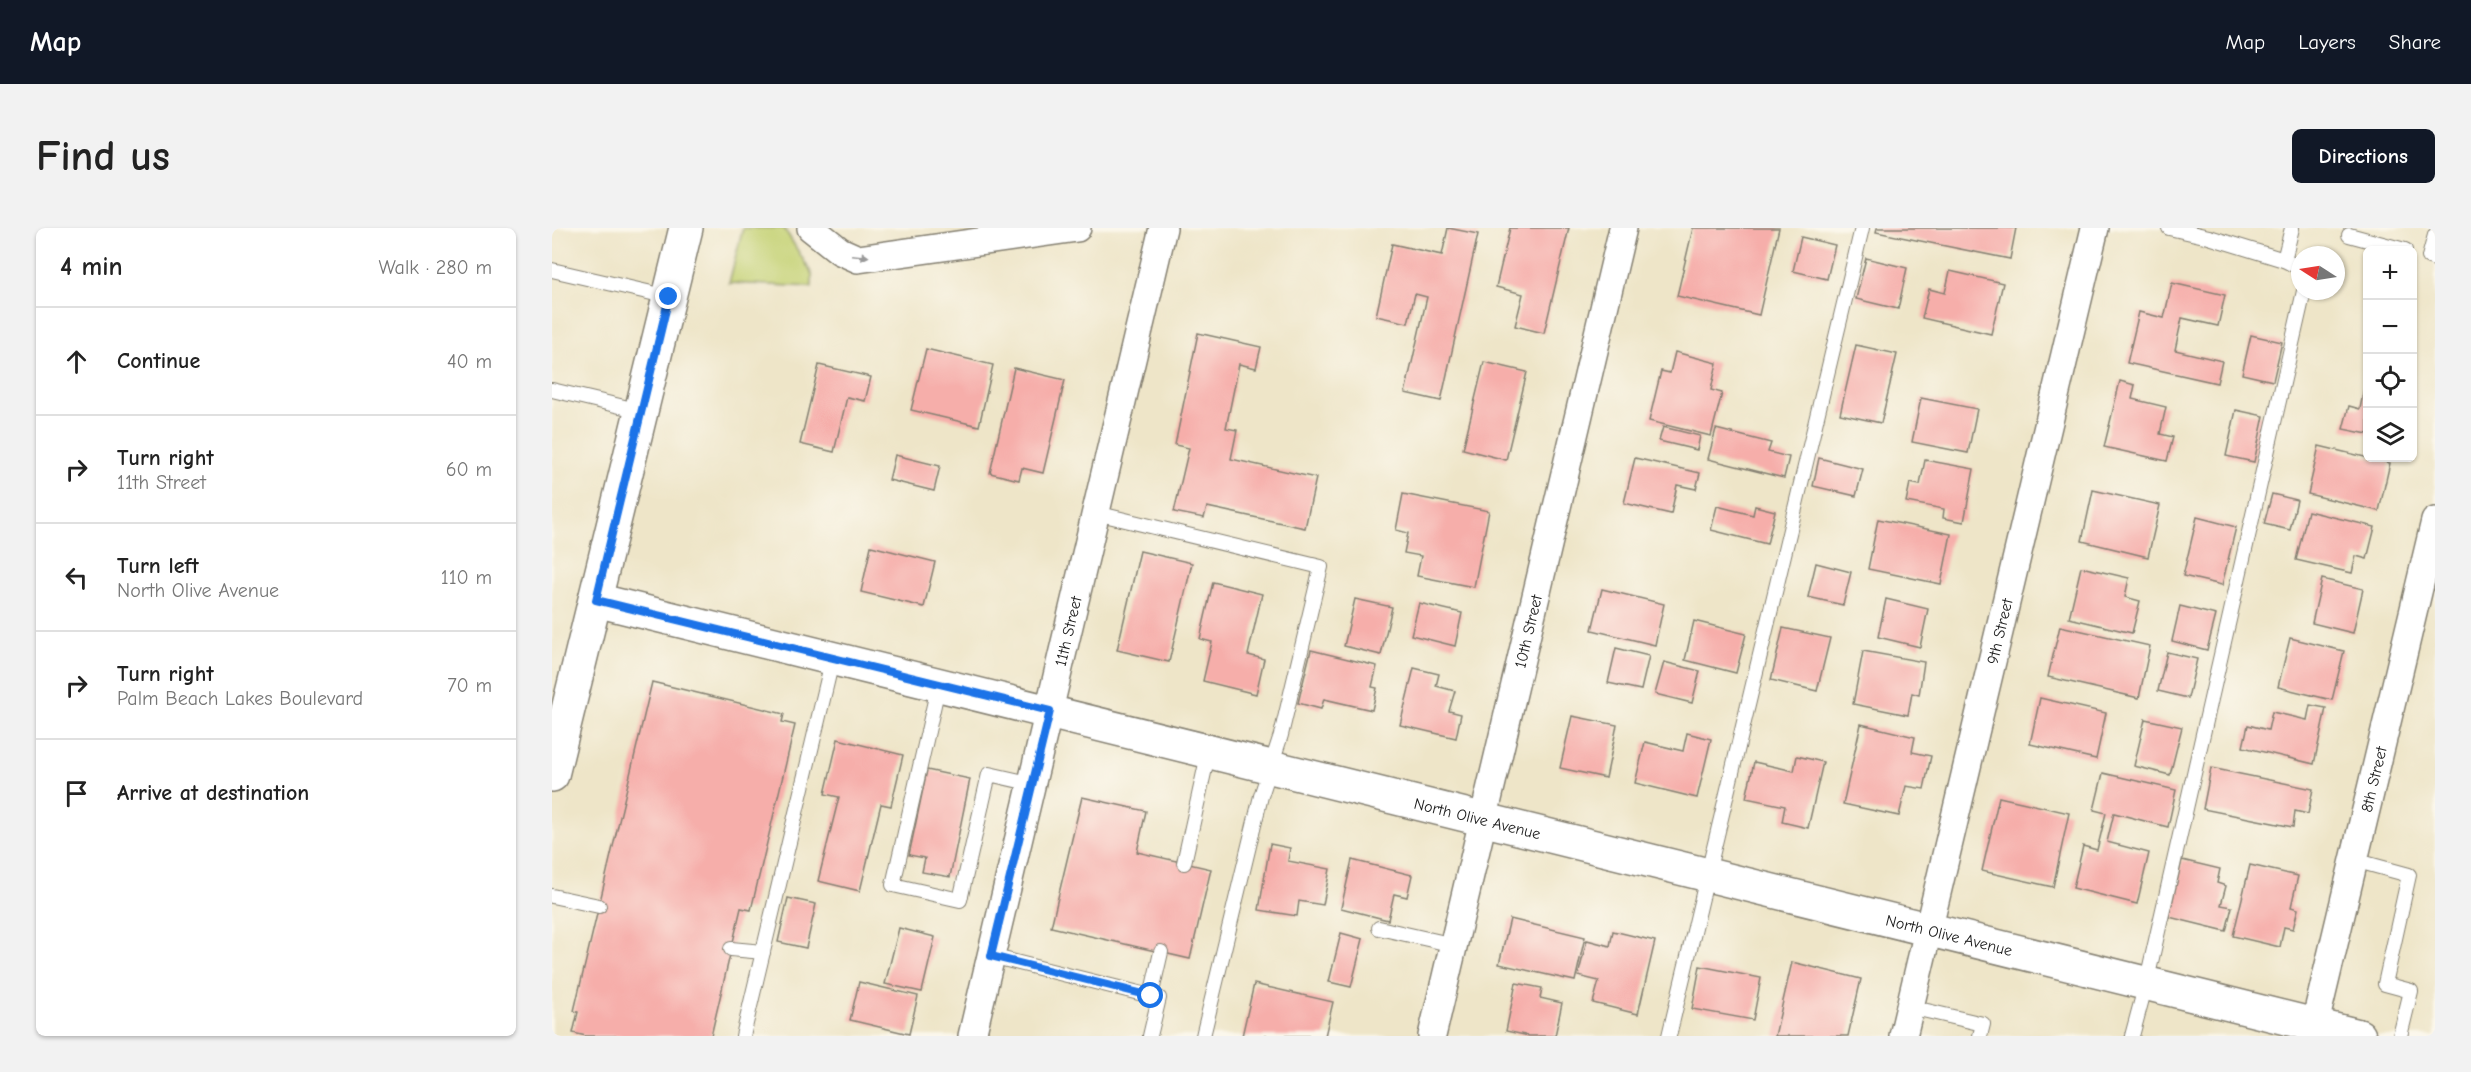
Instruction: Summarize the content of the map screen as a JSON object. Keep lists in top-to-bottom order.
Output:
{
  "streets": {
    "street": [
      "11th Street",
      "10th Street",
      "9th Street",
      "8th Street",
      "North Olive Avenue"
    ]
  },
  "crossings": [
    ["11th Street", "North Olive Avenue"],
    ["10th Street", "North Olive Avenue"],
    ["9th Street", "North Olive Avenue"],
    ["8th Street", "North Olive Avenue"]
  ],
  "north": "left",
  "page": {
    "header": "Map",
    "nav": ["Map", "Layers", "Share"],
    "buttons": "Directions",
    "title": "Find us",
    "heading": ["4 min", "Walk · 280 m"],
    "map_buttons": ["+", "−"],
    "list": [
      ["Continue", "40 m"],
      ["Turn right", "11th Street", "60 m"],
      ["Turn left", "North Olive Avenue", "110 m"],
      ["Turn right", "Palm Beach Lakes Boulevard", "70 m"],
      "Arrive at destination"
    ]
  }
}
